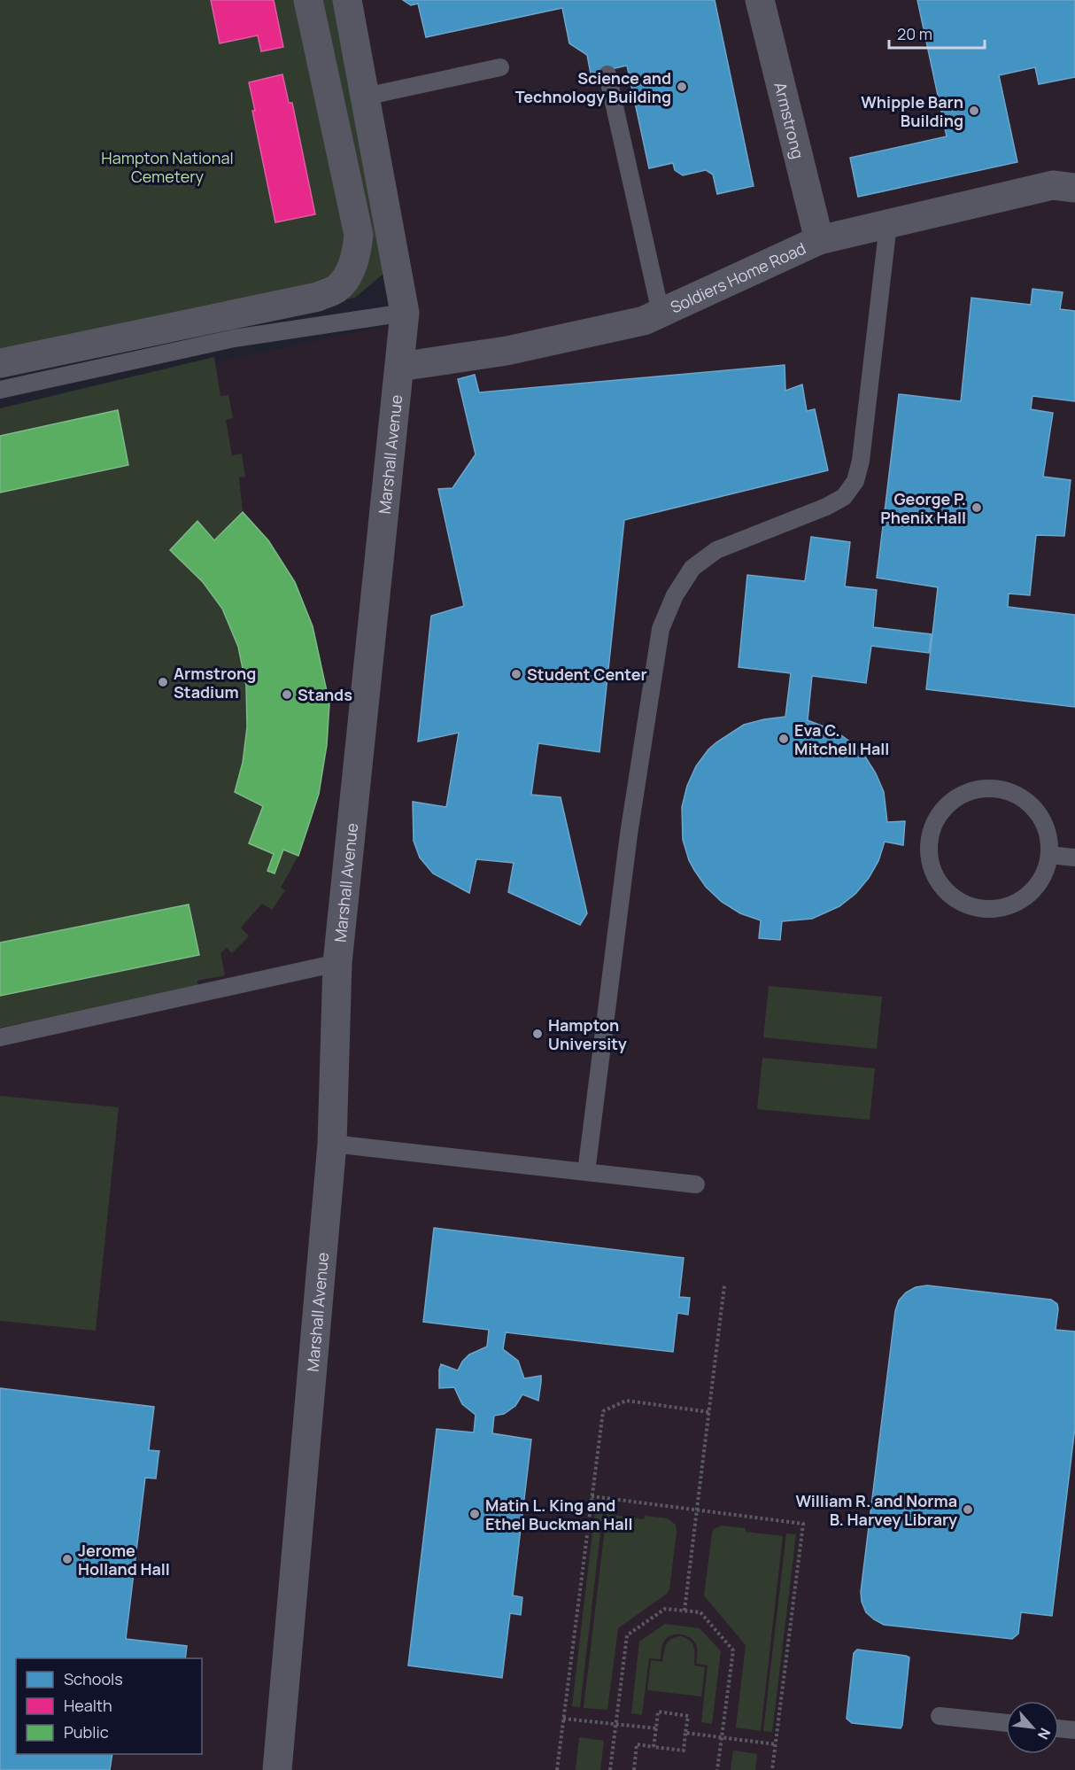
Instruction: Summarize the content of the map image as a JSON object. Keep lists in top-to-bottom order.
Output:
{
  "streets": {
    "street": ["Armstrong", "Soldiers Home Road", "Marshall Avenue"]
  },
  "crossings": [
    ["Armstrong", "Soldiers Home Road"],
    ["Soldiers Home Road", "Marshall Avenue"]
  ],
  "parks": ["Hampton National Cemetery"],
  "places": [
    "Science and Technology Building",
    "Whipple Barn Building",
    "George P. Phenix Hall",
    "Student Center",
    "Armstrong Stadium",
    "Stands",
    "Eva C. Mitchell Hall",
    "Hampton University",
    "William R. and Norma B. Harvey Library",
    "Matin L. King and Ethel Buckman Hall",
    "Jerome Holland Hall"
  ],
  "legend": ["Schools", "Health", "Public"],
  "scale_bar": "20 m",
  "north": "bottom right"
}
